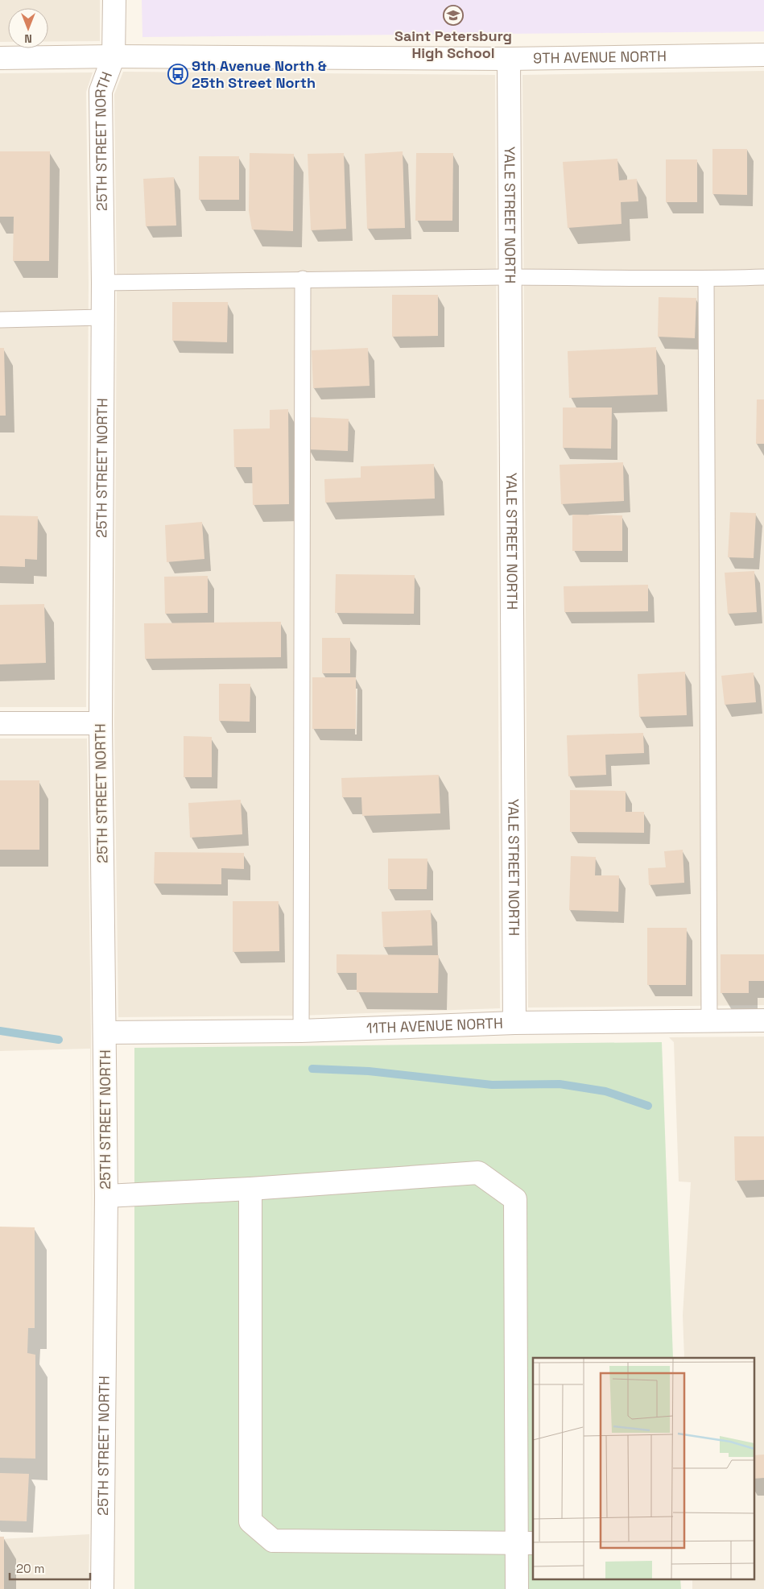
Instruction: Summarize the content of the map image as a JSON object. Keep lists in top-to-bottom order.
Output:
{
  "streets": {
    "street": [
      "9TH AVENUE NORTH",
      "25TH STREET NORTH",
      "YALE STREET NORTH",
      "11TH AVENUE NORTH"
    ]
  },
  "crossings": [
    ["9TH AVENUE NORTH", "25TH STREET NORTH"],
    ["9TH AVENUE NORTH", "YALE STREET NORTH"],
    ["25TH STREET NORTH", "11TH AVENUE NORTH"],
    ["YALE STREET NORTH", "11TH AVENUE NORTH"]
  ],
  "places": {
    "school or university": ["Saint Petersburg High School"],
    "bus stop": ["9th Avenue North & 25th Street North"]
  },
  "scale_bar": "20 m",
  "north": "bottom"
}
